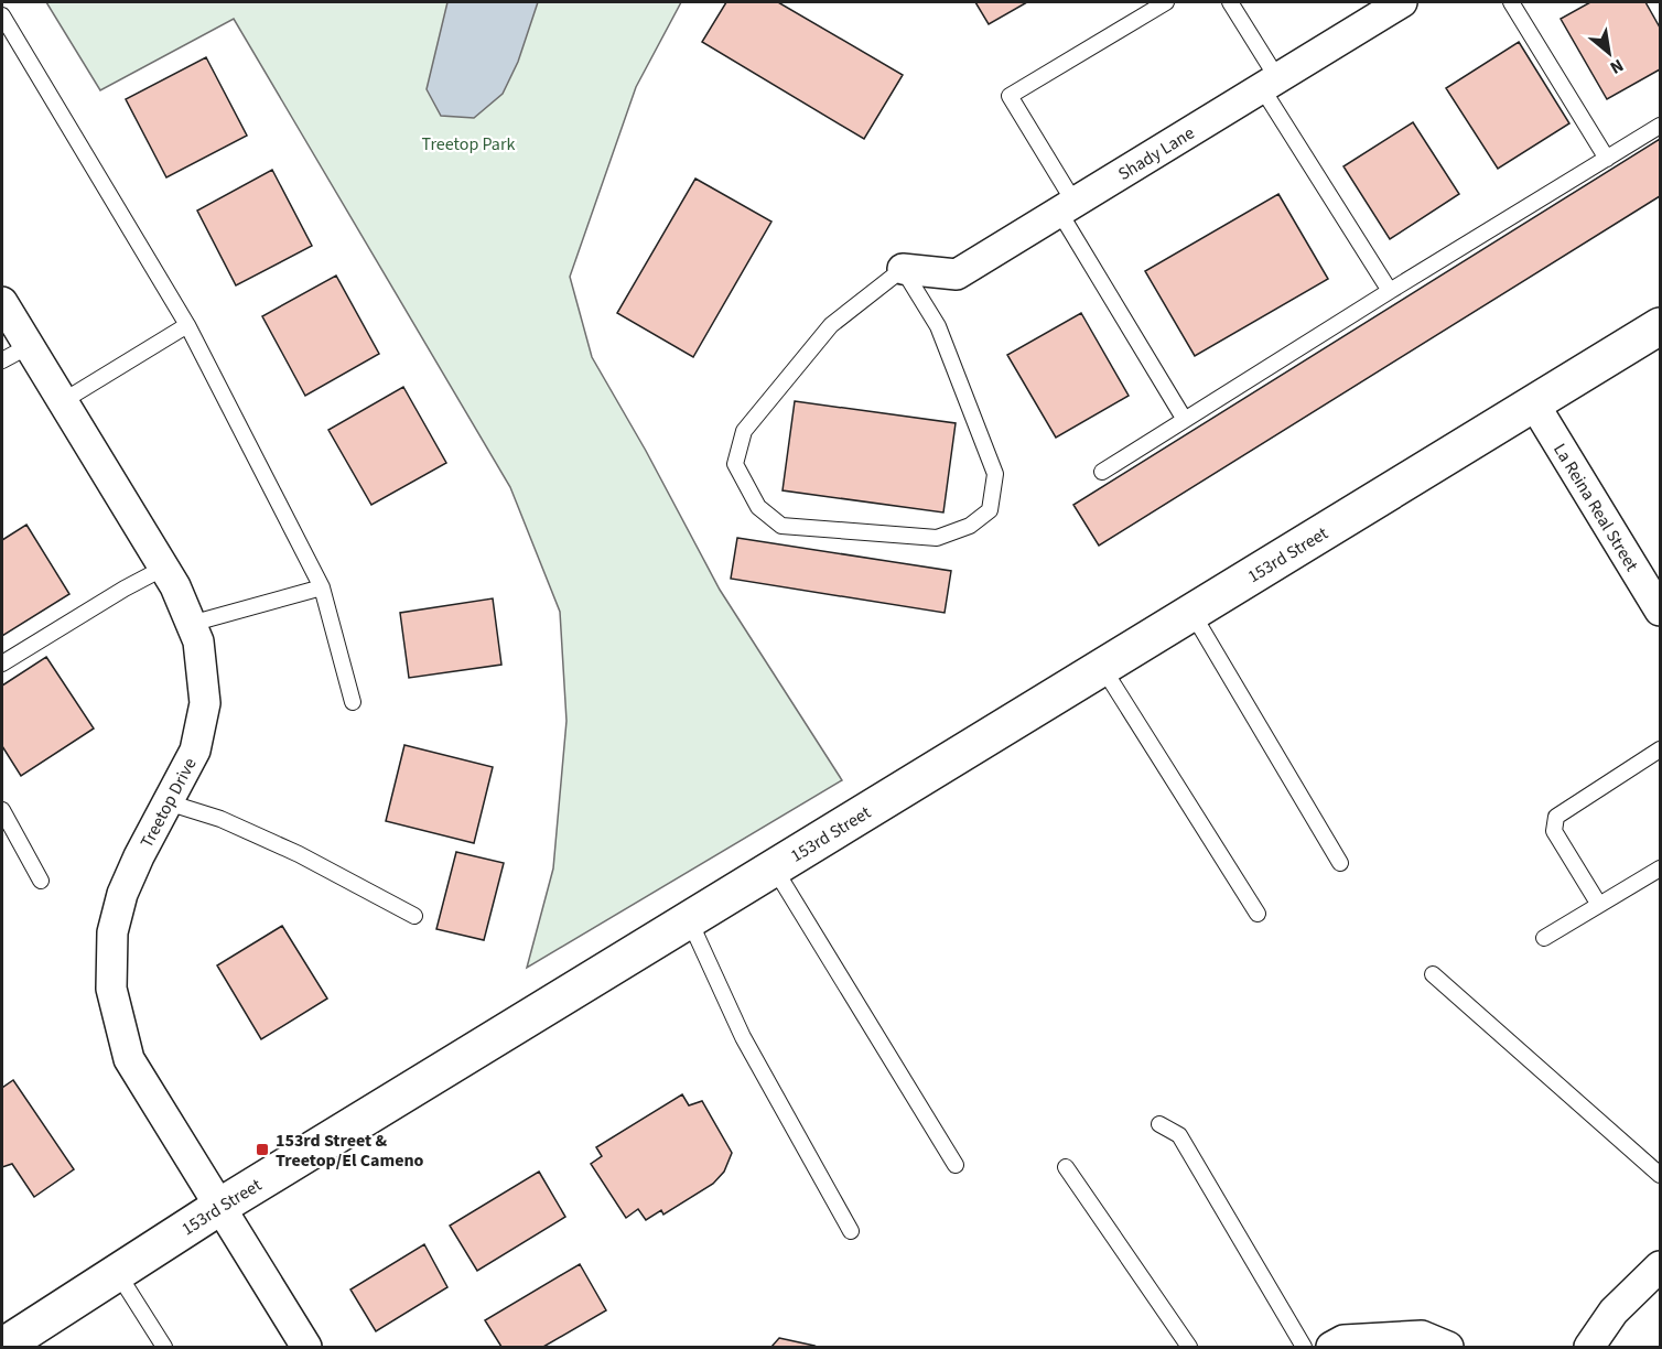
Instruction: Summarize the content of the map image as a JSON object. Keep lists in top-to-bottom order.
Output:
{
  "streets": {
    "street": [
      "Shady Lane",
      "La Reina Real Street",
      "153rd Street",
      "Treetop Drive"
    ]
  },
  "crossings": [
    ["La Reina Real Street", "153rd Street"],
    ["153rd Street", "Treetop Drive"]
  ],
  "parks": ["Treetop Park"],
  "places": {
    "transit": ["153rd Street & Treetop/El Cameno"]
  },
  "north": "bottom right"
}
